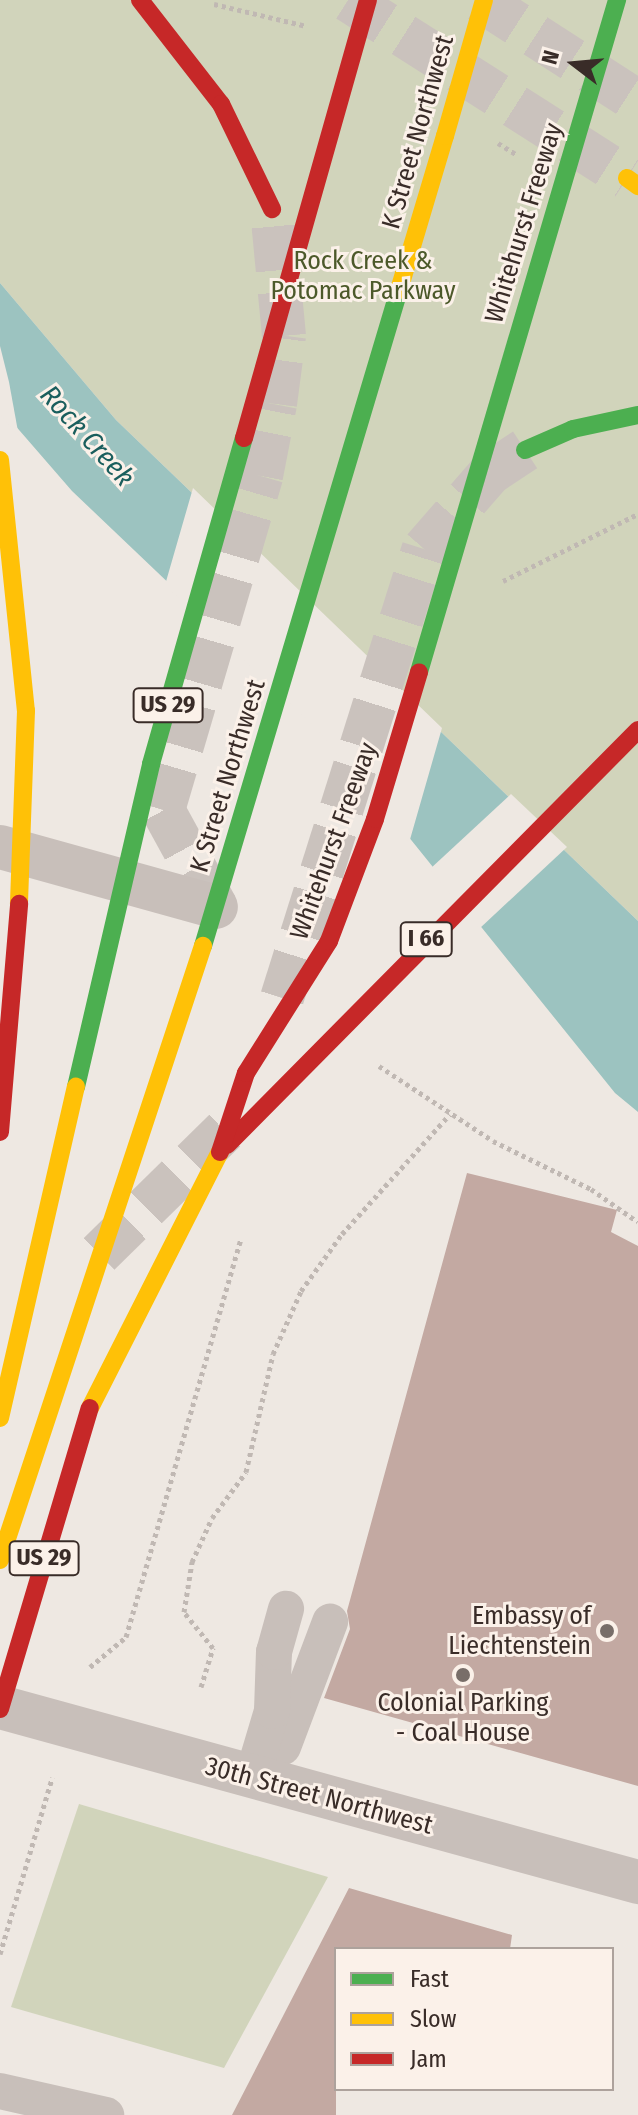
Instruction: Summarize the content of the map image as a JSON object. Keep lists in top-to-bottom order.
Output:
{
  "streets": {
    "main road": [
      "K Street Northwest",
      "Whitehurst Freeway",
      "US 29",
      "I 66"
    ],
    "street": ["30th Street Northwest"]
  },
  "crossings": [
    ["Whitehurst Freeway", "I 66"],
    ["Whitehurst Freeway", "30th Street Northwest"]
  ],
  "water": ["Rock Creek"],
  "parks": ["Rock Creek & Potomac Parkway"],
  "places": ["Embassy of Liechtenstein", "Colonial Parking - Coal House"],
  "legend": ["Fast", "Slow", "Jam"],
  "north": "left"
}
